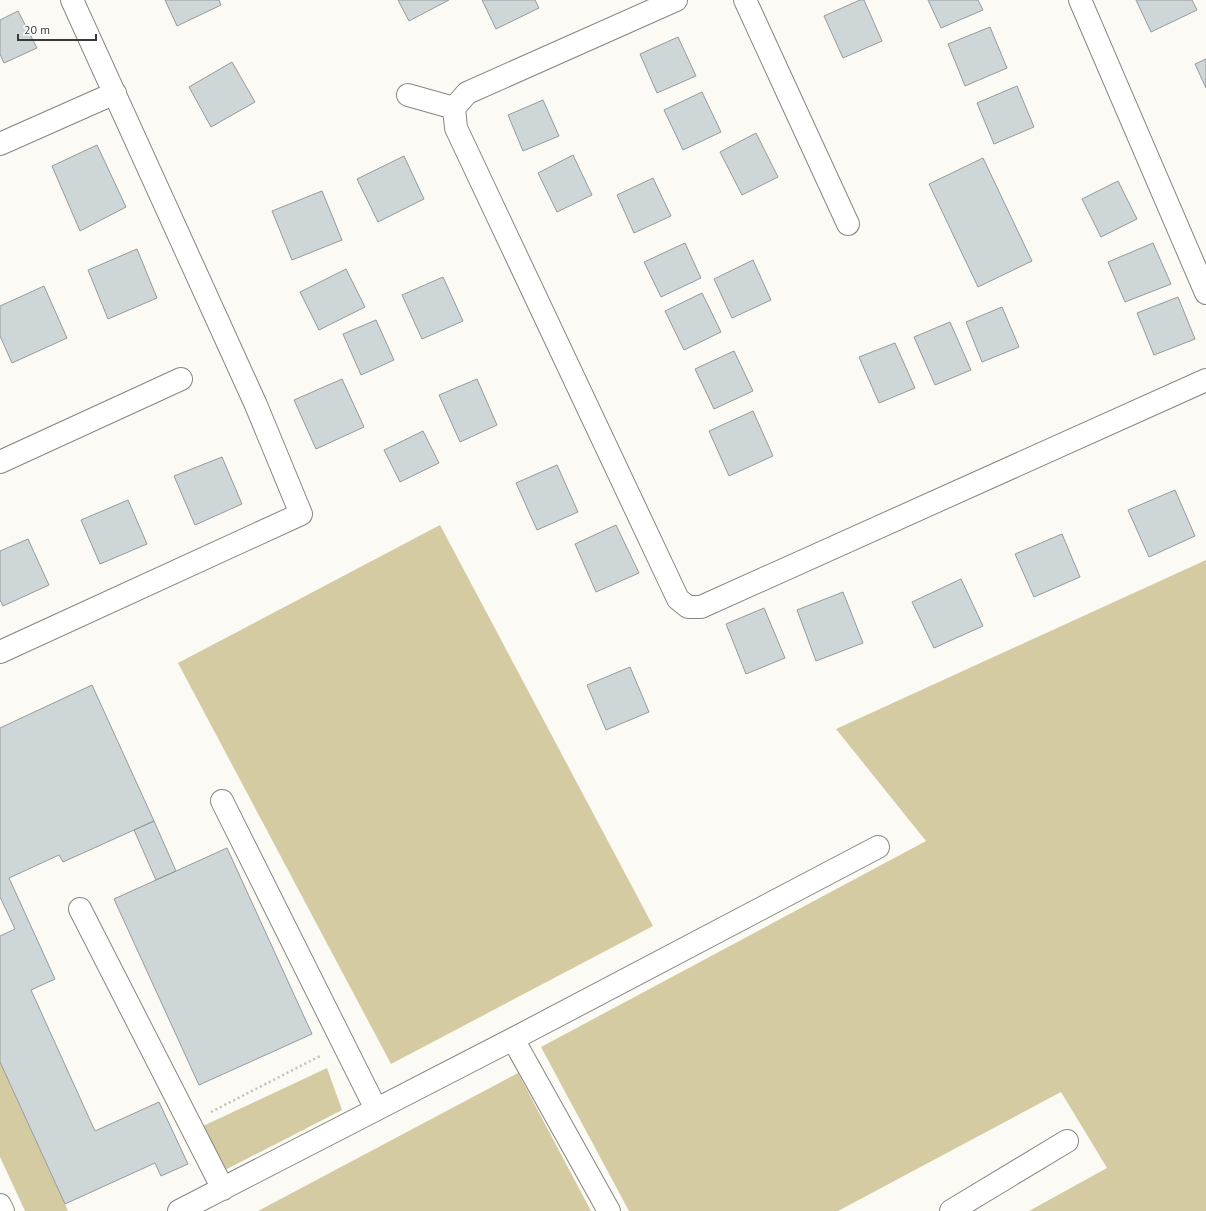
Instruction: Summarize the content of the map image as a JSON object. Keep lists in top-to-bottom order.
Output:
{
  "scale_bar": "20 m"
}
